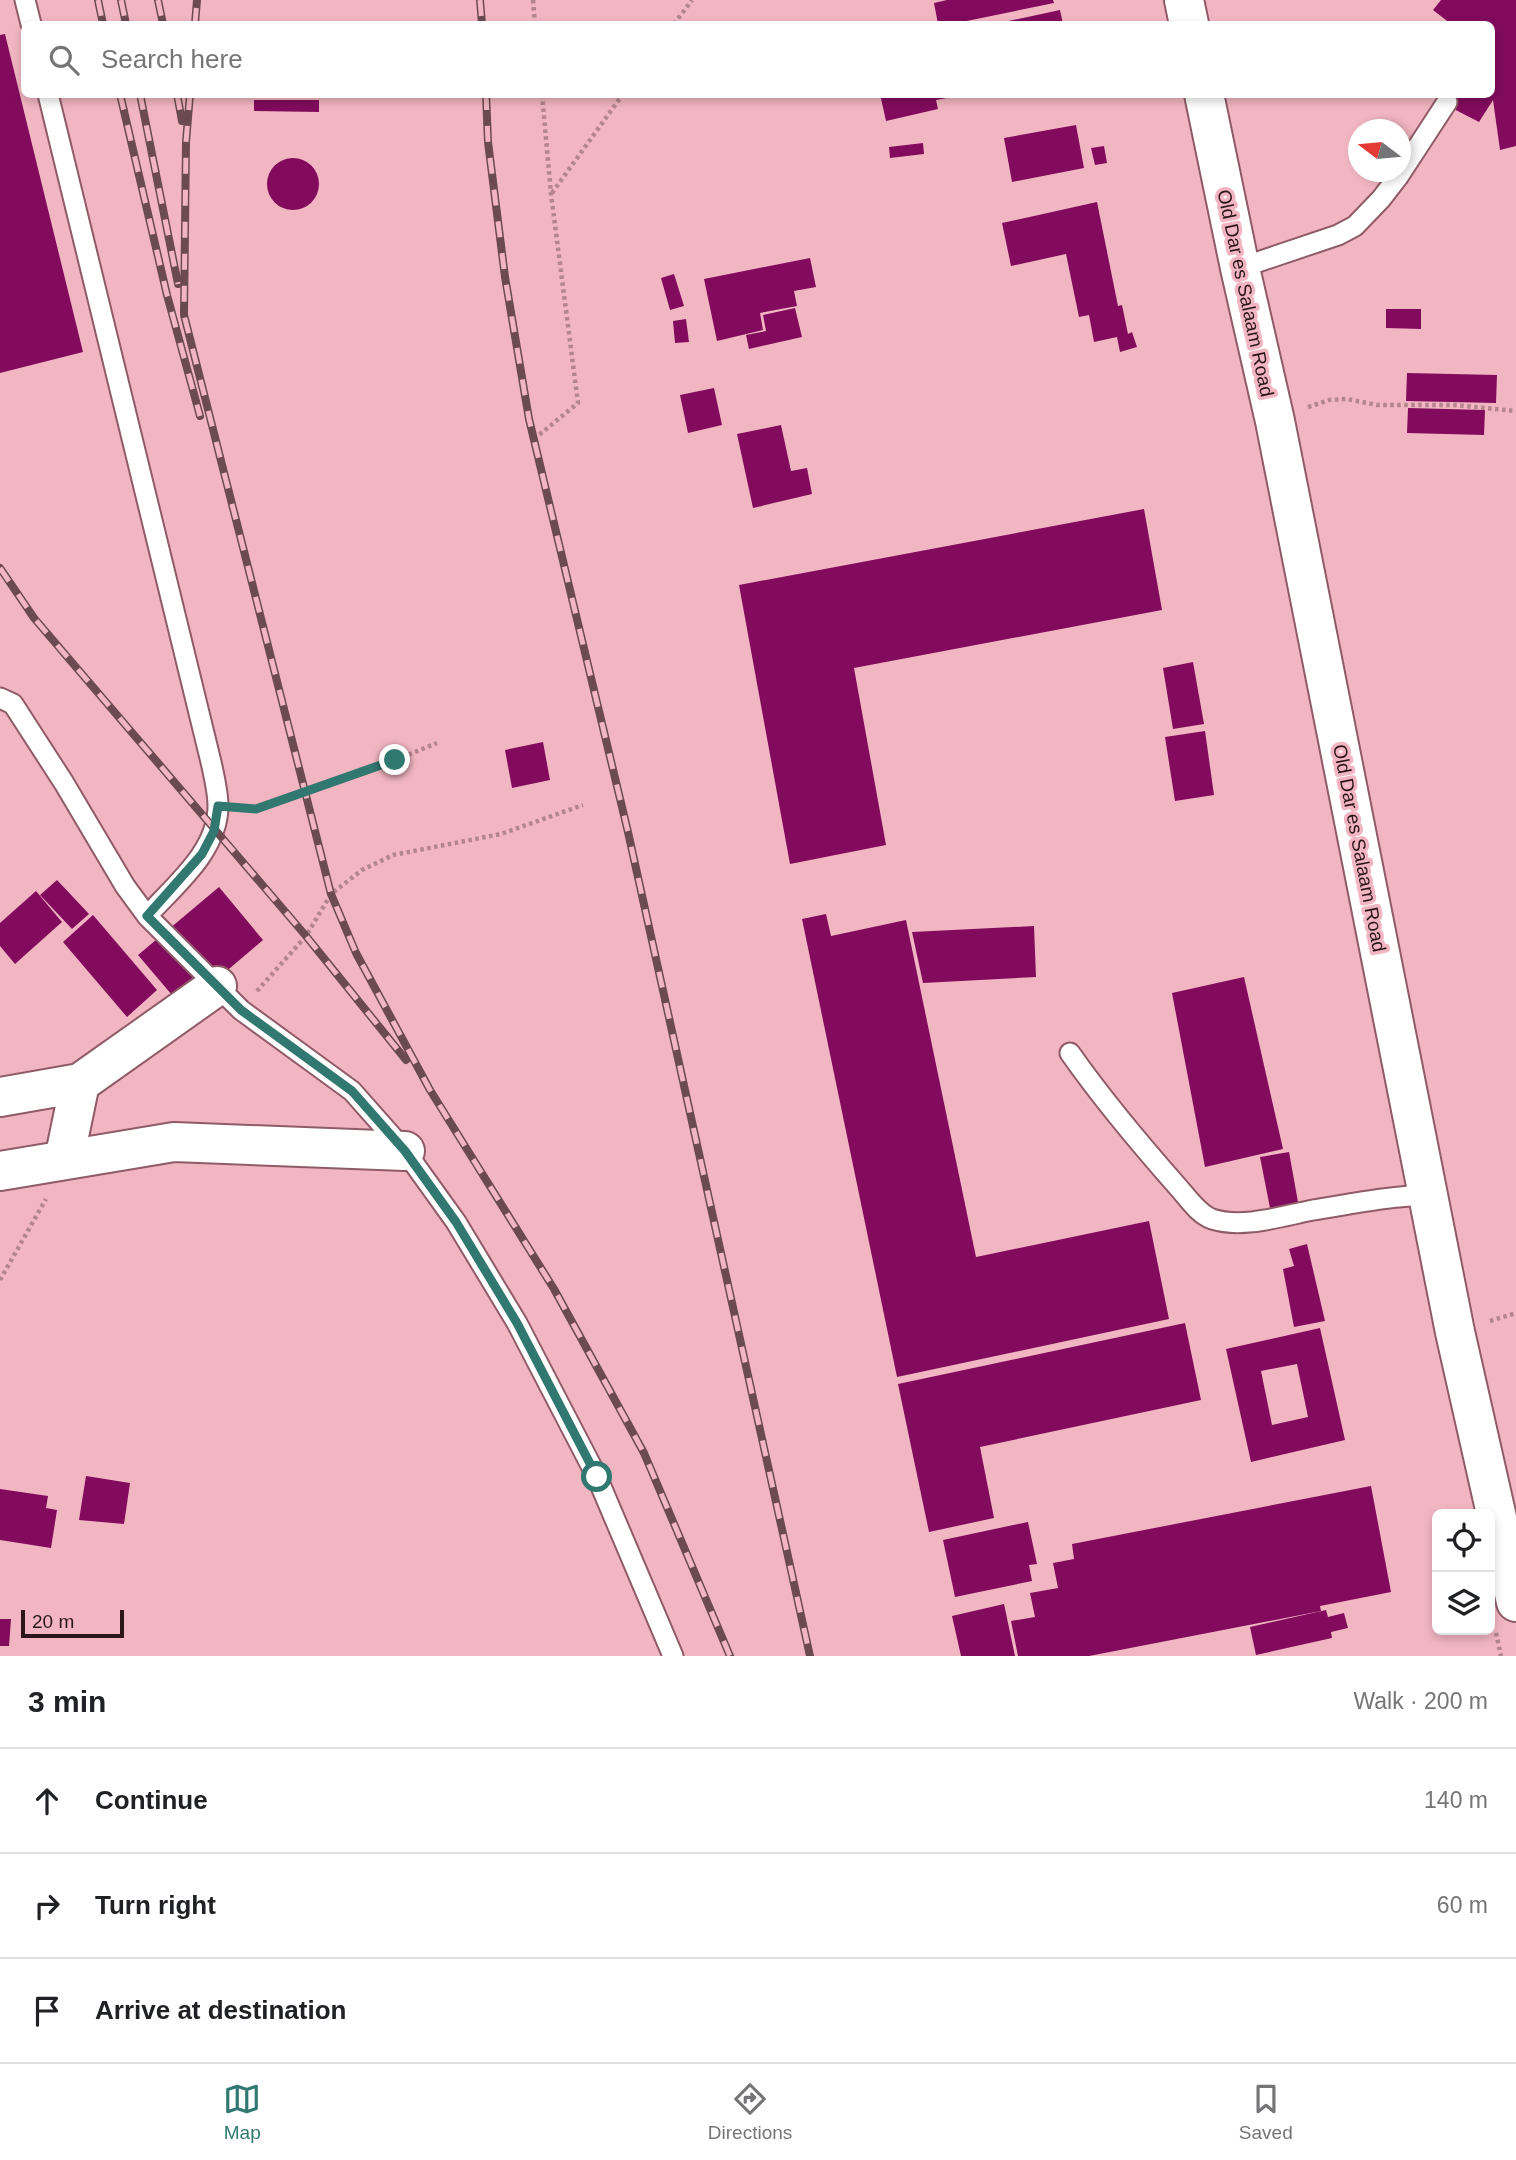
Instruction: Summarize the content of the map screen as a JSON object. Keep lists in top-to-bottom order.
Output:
{
  "streets": {
    "main road": ["Old Dar es Salaam Road"]
  },
  "scale_bar": "20 m",
  "north": "left",
  "page": {
    "search": "Search here",
    "scale": "20 m",
    "heading": ["3 min", "Walk · 200 m"],
    "list": [
      ["Continue", "140 m"],
      ["Turn right", "60 m"],
      "Arrive at destination"
    ],
    "nav": ["Map", "Directions", "Saved"]
  }
}
